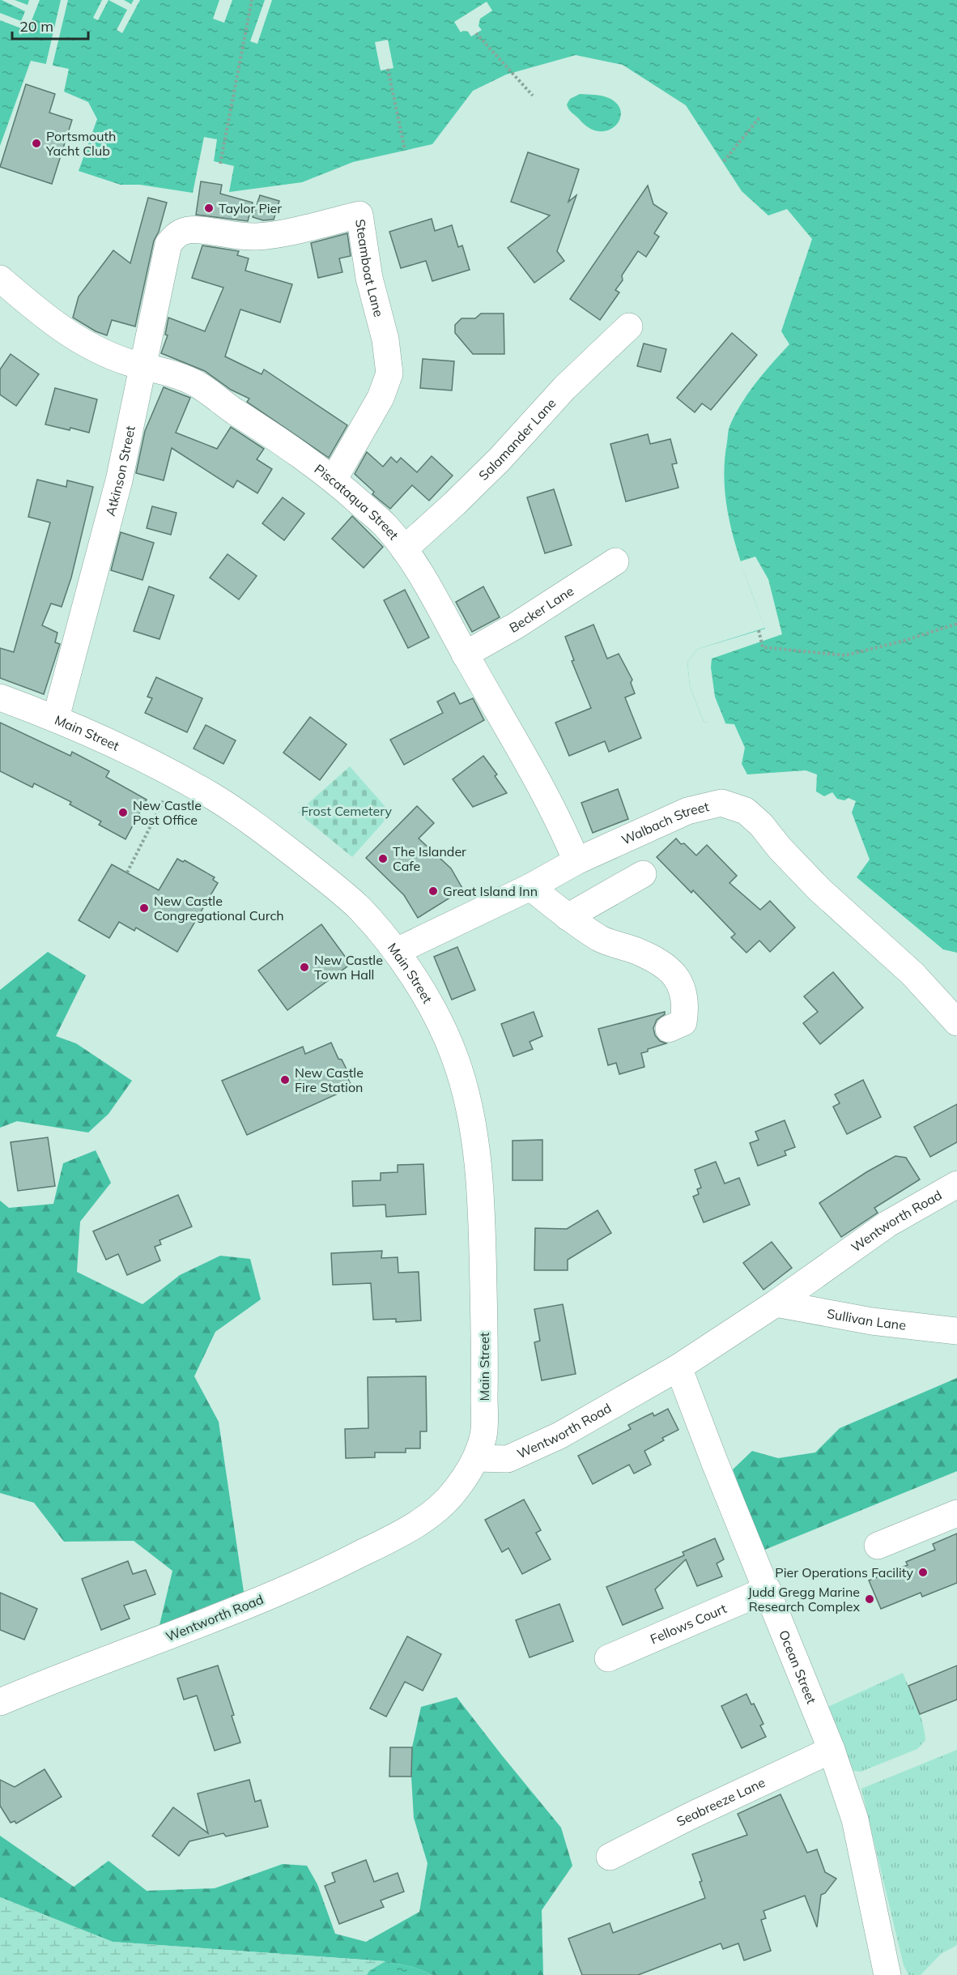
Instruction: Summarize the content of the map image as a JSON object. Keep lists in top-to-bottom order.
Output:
{
  "streets": {
    "street": [
      "Steamboat Lane",
      "Salamander Lane",
      "Atkinson Street",
      "Piscataqua Street",
      "Becker Lane",
      "Main Street",
      "Walbach Street",
      "Wentworth Road",
      "Sullivan Lane",
      "Fellows Court",
      "Ocean Street",
      "Seabreeze Lane"
    ]
  },
  "crossings": [
    ["Steamboat Lane", "Atkinson Street"],
    ["Steamboat Lane", "Piscataqua Street"],
    ["Salamander Lane", "Piscataqua Street"],
    ["Atkinson Street", "Piscataqua Street"],
    ["Atkinson Street", "Main Street"],
    ["Piscataqua Street", "Becker Lane"],
    ["Piscataqua Street", "Walbach Street"],
    ["Main Street", "Walbach Street"],
    ["Main Street", "Wentworth Road"],
    ["Wentworth Road", "Sullivan Lane"],
    ["Wentworth Road", "Ocean Street"],
    ["Fellows Court", "Ocean Street"],
    ["Ocean Street", "Seabreeze Lane"]
  ],
  "parks": ["Frost Cemetery"],
  "places": [
    "Portsmouth Yacht Club",
    "Taylor Pier",
    "New Castle Post Office",
    "The Islander Cafe",
    "Great Island Inn",
    "New Castle Congregational Curch",
    "New Castle Town Hall",
    "New Castle Fire Station",
    "Pier Operations Facility",
    "Judd Gregg Marine Research Complex"
  ],
  "scale_bar": "20 m"
}
